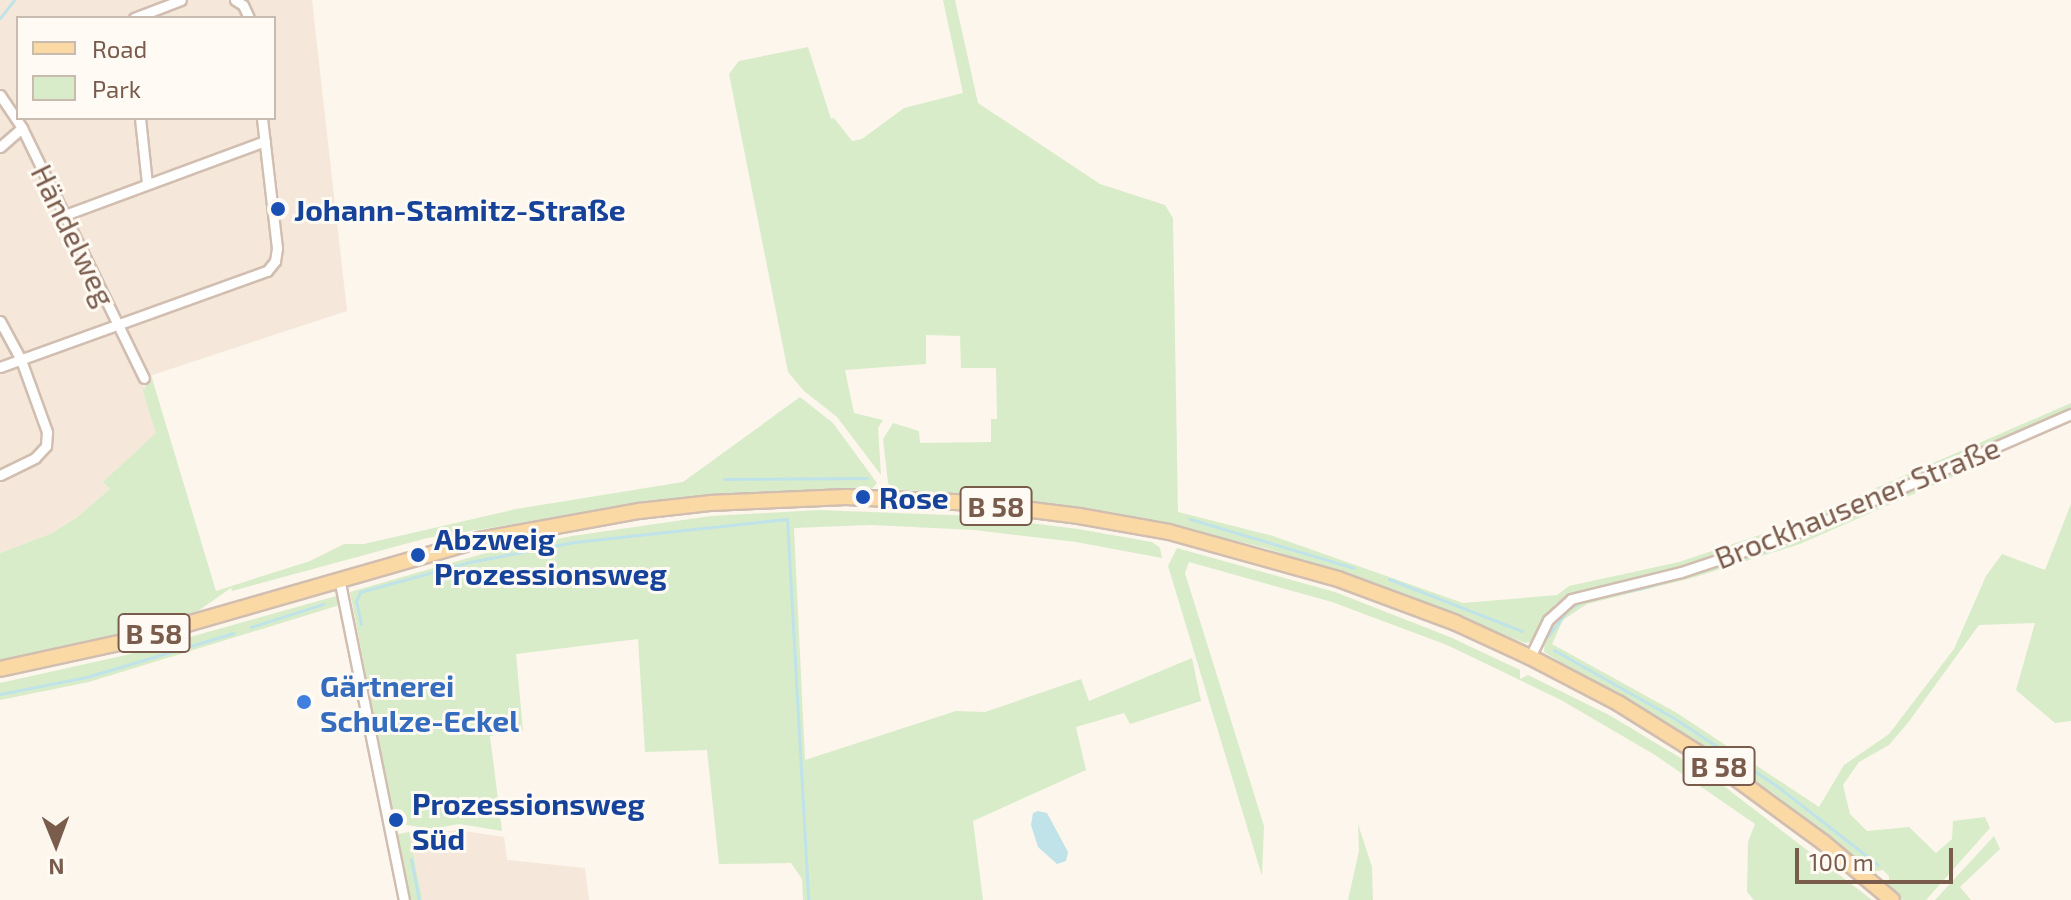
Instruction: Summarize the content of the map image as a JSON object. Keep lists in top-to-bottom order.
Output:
{
  "streets": {
    "main road": ["B 58"],
    "street": ["Händelweg", "Brockhausener Straße"]
  },
  "crossings": [
    ["Brockhausener Straße", "B 58"]
  ],
  "places": [
    "Johann-Stamitz-Straße",
    "Rose",
    "Abzweig Prozessionsweg",
    "Gärtnerei Schulze-Eckel",
    "Prozessionsweg Süd"
  ],
  "legend": ["Road", "Park"],
  "scale_bar": "100 m",
  "north": "bottom"
}
